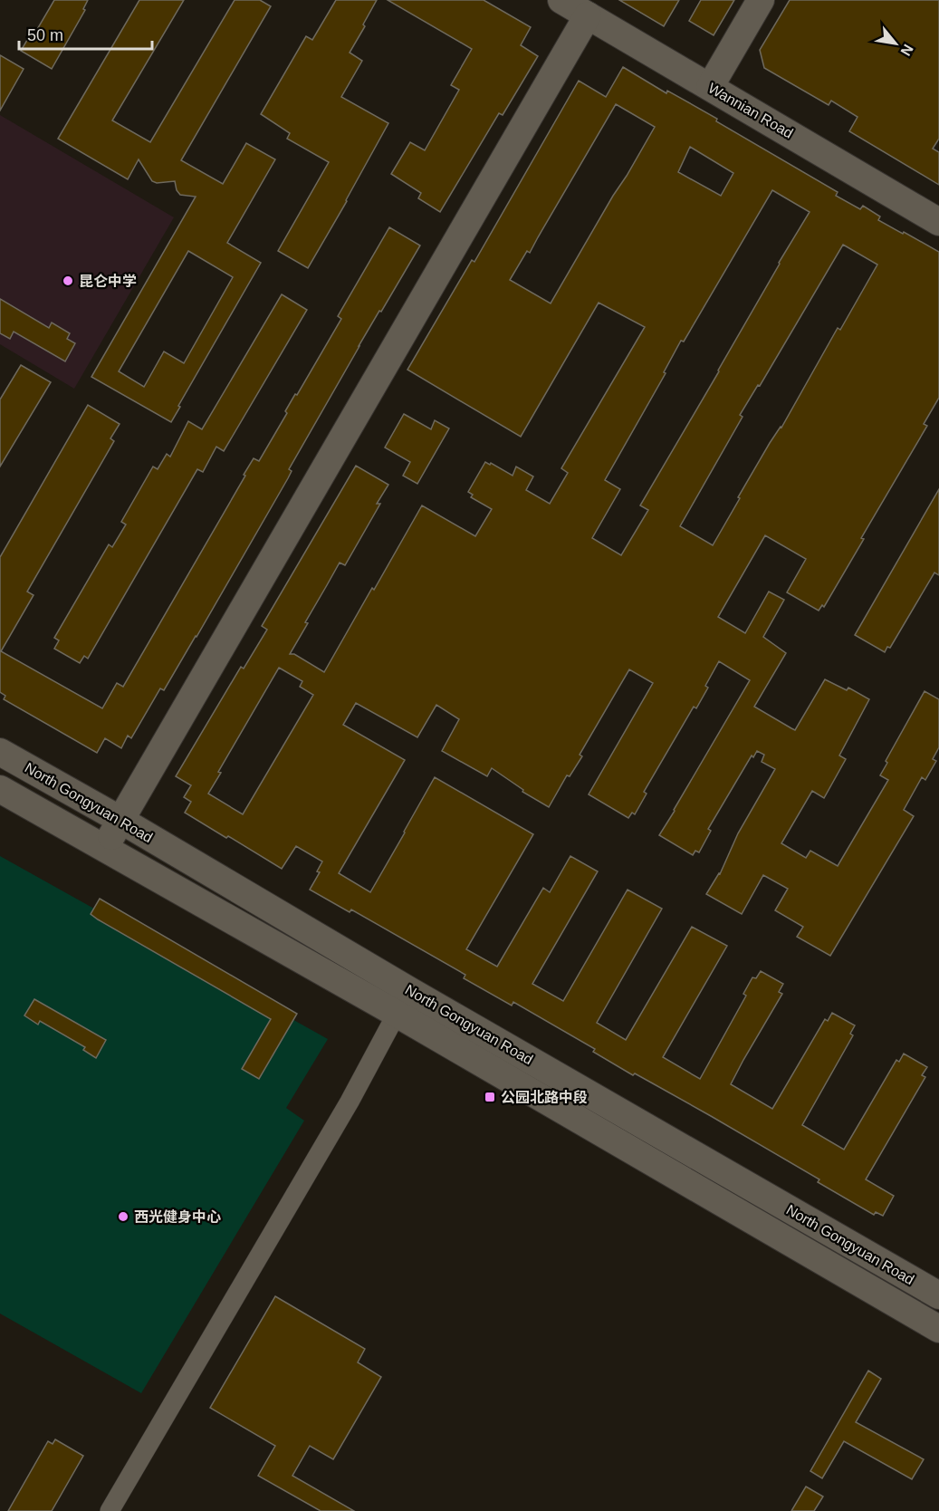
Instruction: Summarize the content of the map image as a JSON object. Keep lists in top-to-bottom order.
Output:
{
  "streets": {
    "main road": ["Wannian Road", "North Gongyuan Road"]
  },
  "places": {
    "other": ["昆仑中学", "西光健身中心"],
    "transit": ["公园北路中段"]
  },
  "scale_bar": "50 m",
  "north": "bottom right"
}
